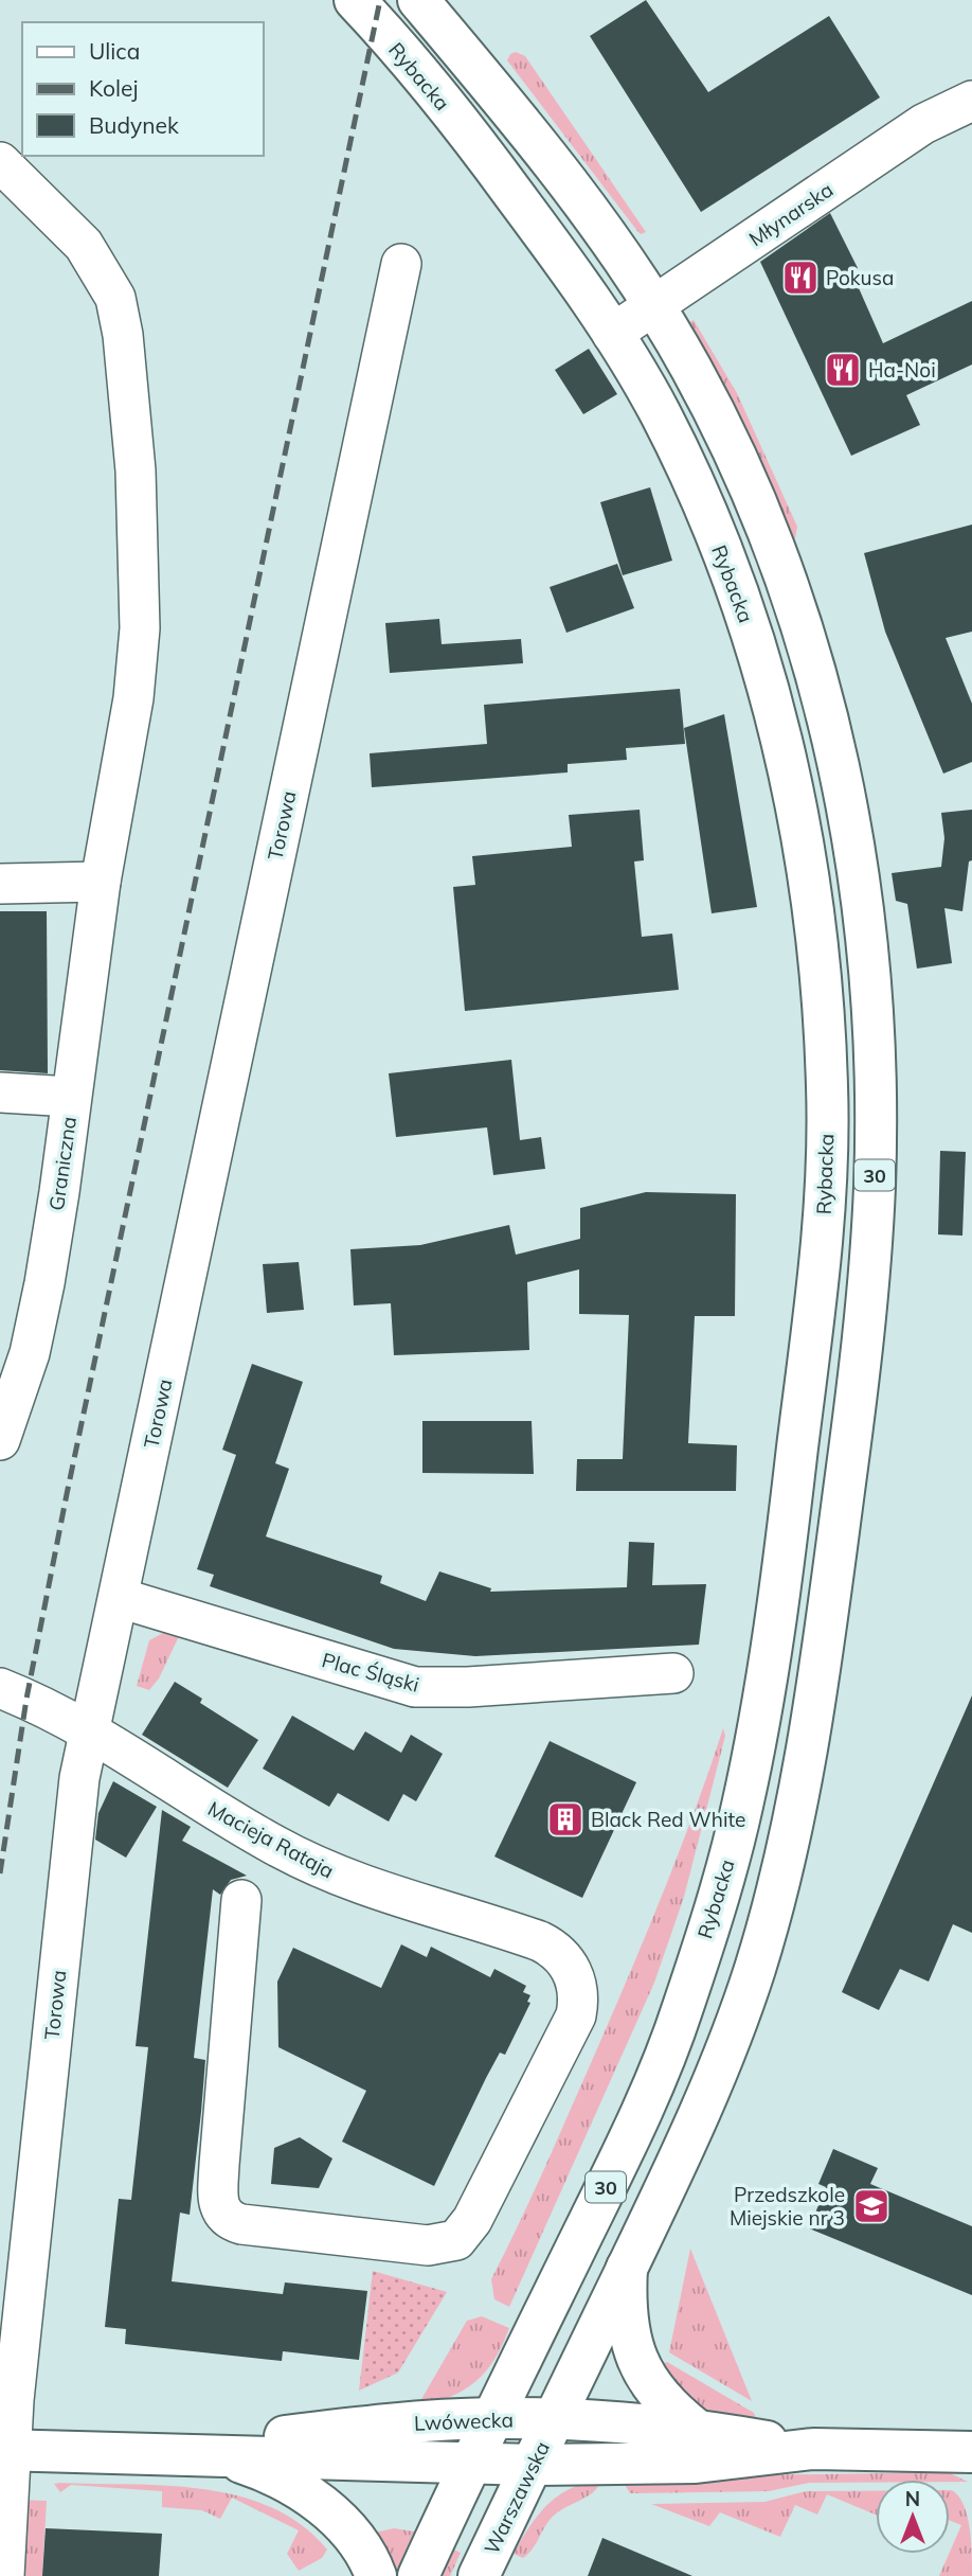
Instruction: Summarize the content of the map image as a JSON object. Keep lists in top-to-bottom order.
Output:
{
  "streets": {
    "main road": [
      "Rybacka",
      "30",
      "Lwówecka",
      "Warszawska"
    ],
    "street": [
      "Młynarska",
      "Torowa",
      "Graniczna",
      "Plac Śląski",
      "Macieja Rataja"
    ]
  },
  "crossings": [
    ["Rybacka", "Młynarska"],
    ["Rybacka", "30"],
    ["Rybacka", "Lwówecka"],
    ["Młynarska", "30"],
    ["Torowa", "Plac Śląski"],
    ["Torowa", "Macieja Rataja"],
    ["Torowa", "Lwówecka"],
    ["30", "Lwówecka"],
    ["30", "Warszawska"],
    ["Lwówecka", "Warszawska"]
  ],
  "places": {
    "restaurant": ["Pokusa", "Ha-Noi"],
    "building": ["Black Red White"],
    "school or university": ["Przedszkole Miejskie nr 3"]
  },
  "legend": ["Ulica", "Kolej", "Budynek"],
  "north": "top"
}
